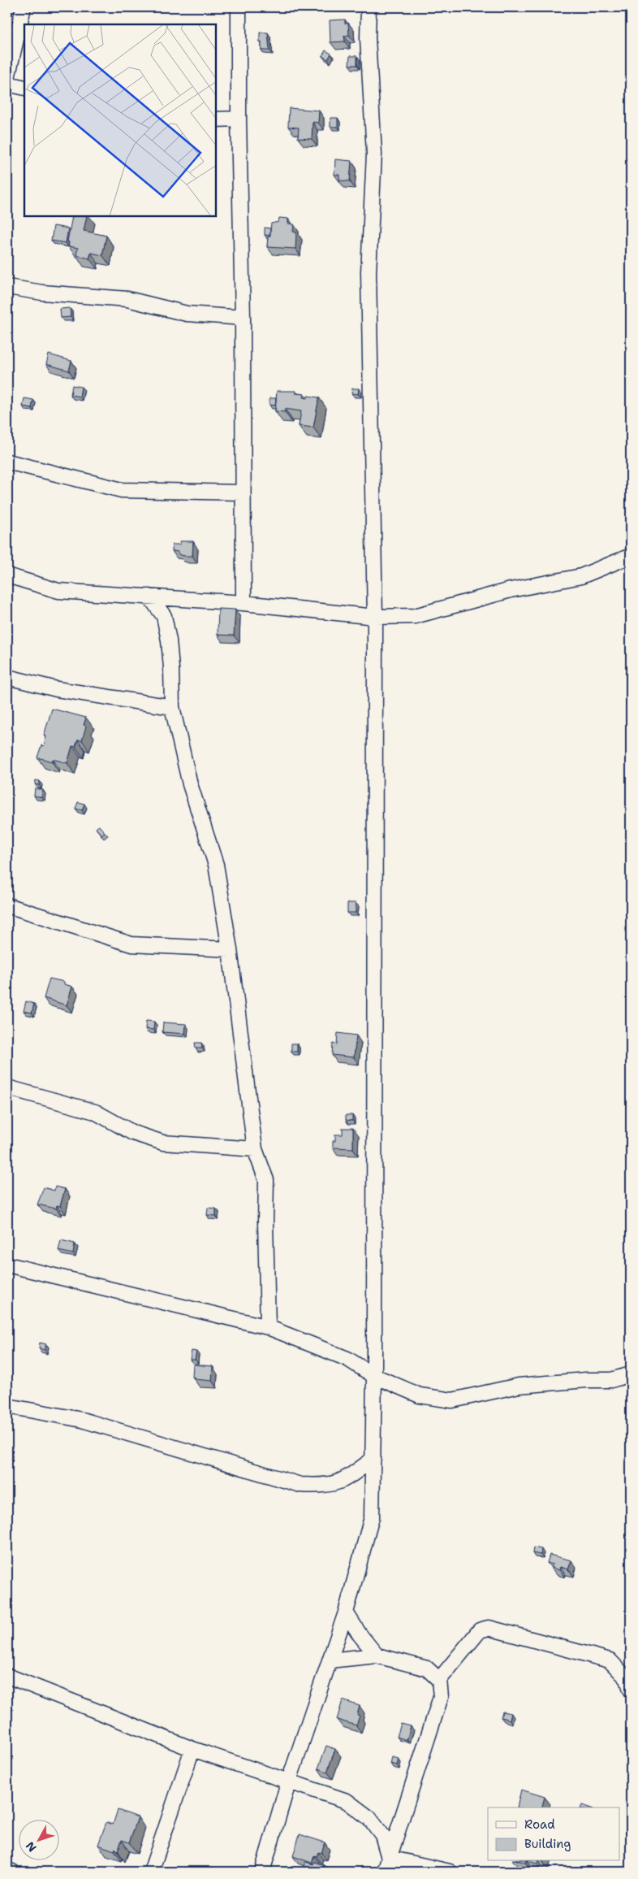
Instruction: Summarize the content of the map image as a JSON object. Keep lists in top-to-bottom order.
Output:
{
  "legend": ["Road", "Building"],
  "north": "bottom left"
}
